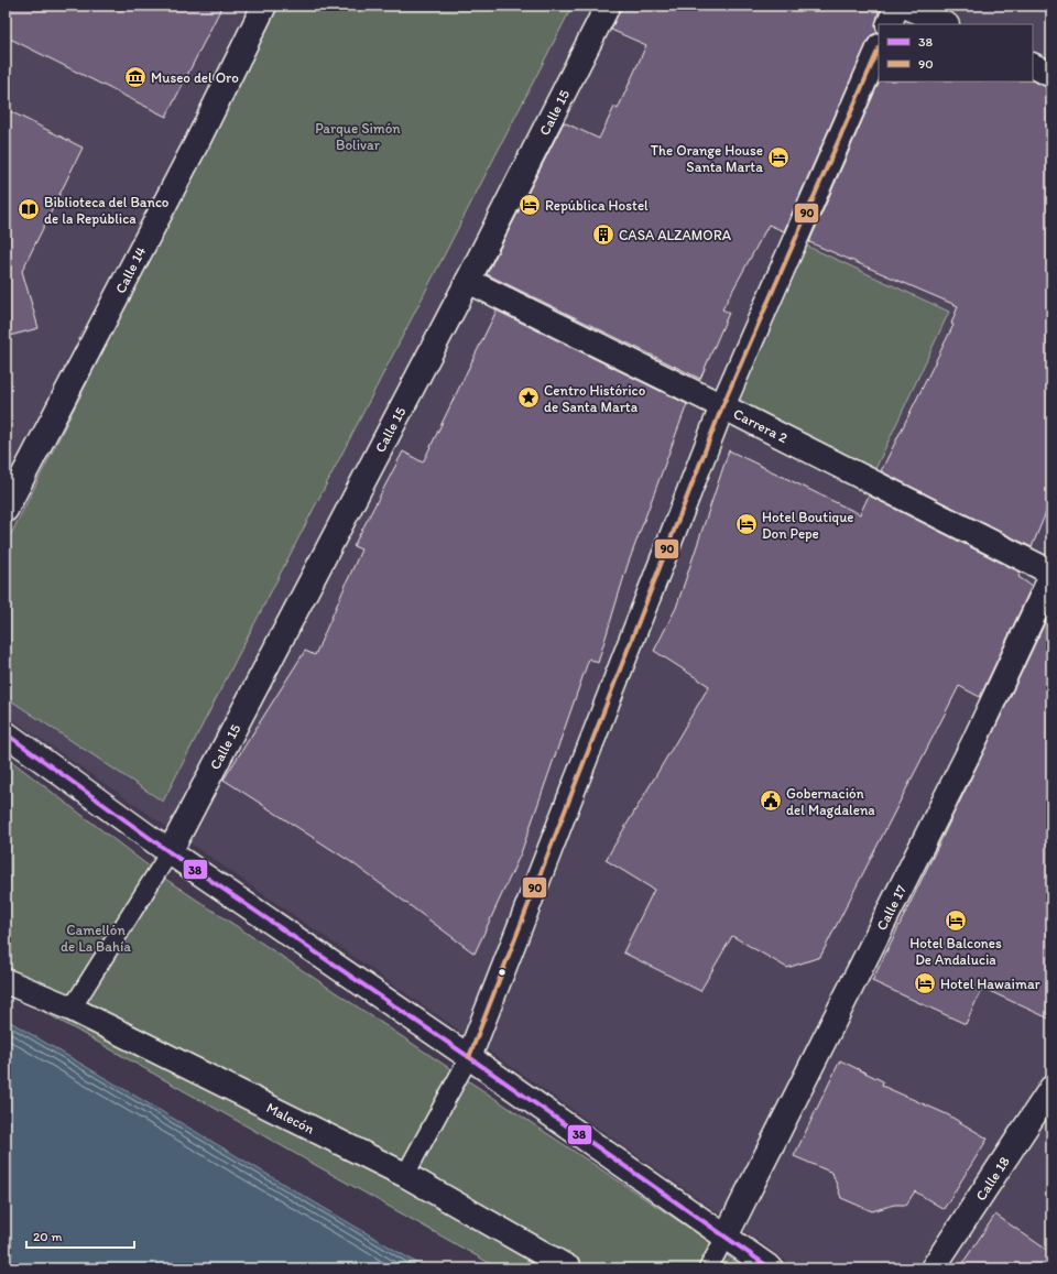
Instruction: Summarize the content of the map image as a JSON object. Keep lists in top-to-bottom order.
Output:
{
  "streets": {
    "street": [
      "Calle 15",
      "Calle 14",
      "Carrera 2",
      "Calle 17",
      "Malecón",
      "Calle 18"
    ]
  },
  "crossings": [
    ["Calle 15", "Carrera 2"]
  ],
  "parks": ["Parque Simón Bolivar", "Camellón de La Bahía"],
  "places": {
    "museum": ["Museo del Oro"],
    "hotel": [
      "The Orange House Santa Marta",
      "República Hostel",
      "Hotel Boutique Don Pepe",
      "Hotel Balcones De Andalucia",
      "Hotel Hawaimar"
    ],
    "library": ["Biblioteca del Banco de la República"],
    "building": ["CASA ALZAMORA"],
    "place": ["Centro Histórico de Santa Marta"],
    "public building": ["Gobernación del Magdalena"]
  },
  "lines": ["transit line 90", "transit line 38"],
  "legend": ["38", "90"],
  "scale_bar": "20 m"
}
